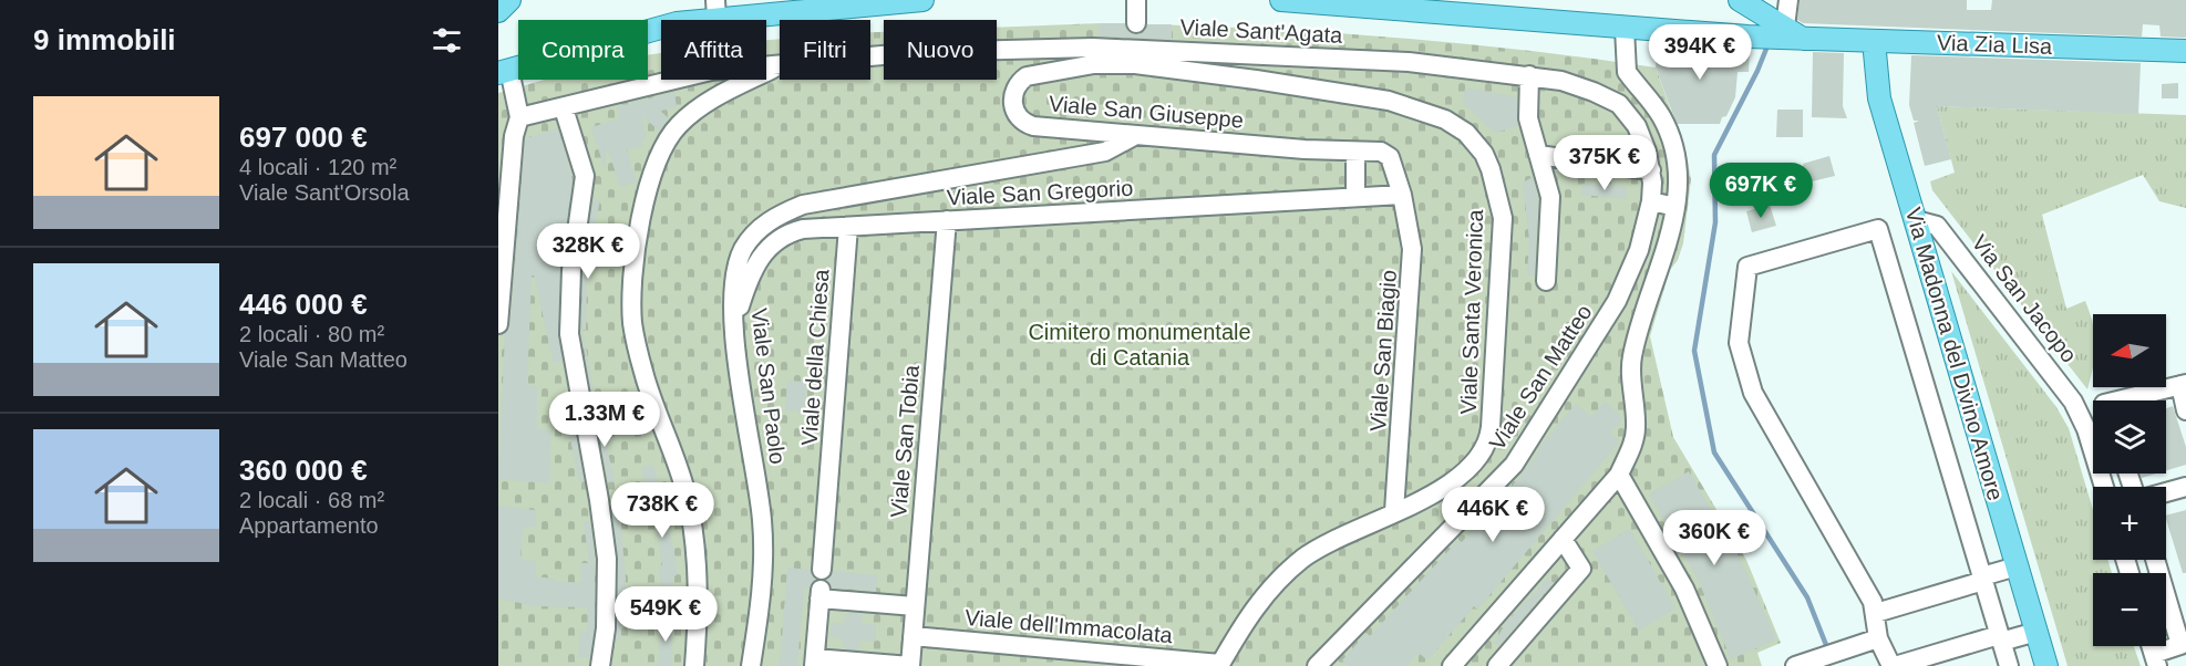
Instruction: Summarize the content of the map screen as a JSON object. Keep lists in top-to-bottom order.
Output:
{
  "streets": {
    "main road": ["Via Zia Lisa", "Via Madonna del Divino Amore"],
    "street": [
      "Viale Sant'Agata",
      "Viale San Giuseppe",
      "Viale San Gregorio",
      "Via San Jacopo",
      "Viale Santa Veronica",
      "Viale San Biagio",
      "Viale della Chiesa",
      "Viale San Matteo",
      "Viale San Paolo",
      "Viale San Tobia",
      "Viale dell'Immacolata"
    ]
  },
  "crossings": [
    ["Viale Sant'Agata", "Viale San Giuseppe"],
    ["Viale Sant'Agata", "Viale Santa Veronica"],
    ["Viale Sant'Agata", "Viale San Matteo"],
    ["Via Zia Lisa", "Via Madonna del Divino Amore"],
    ["Viale San Giuseppe", "Viale San Gregorio"],
    ["Viale San Giuseppe", "Viale Santa Veronica"],
    ["Viale San Giuseppe", "Viale San Biagio"],
    ["Viale San Giuseppe", "Viale San Paolo"],
    ["Viale San Gregorio", "Viale San Biagio"],
    ["Viale San Gregorio", "Viale della Chiesa"],
    ["Viale San Gregorio", "Viale San Paolo"],
    ["Viale San Gregorio", "Viale San Tobia"],
    ["Via San Jacopo", "Via Madonna del Divino Amore"],
    ["Viale Santa Veronica", "Viale San Biagio"],
    ["Viale Santa Veronica", "Viale dell'Immacolata"],
    ["Viale San Tobia", "Viale dell'Immacolata"]
  ],
  "parks": ["Cimitero monumentale di Catania"],
  "north": "left",
  "page": {
    "heading": "9 immobili",
    "chip": [
      "Compra",
      "Affitta",
      "Filtri",
      "Nuovo"
    ],
    "price": [
      "394K €",
      "375K €",
      "697K €",
      "328K €",
      "1.33M €",
      "738K €",
      "446K €",
      "360K €",
      "549K €"
    ],
    "list": [
      {
        "name": "697 000 €",
        "note": "4 locali · 120 m² · Viale Sant'Orsola"
      },
      {
        "name": "446 000 €",
        "note": "2 locali · 80 m² · Viale San Matteo"
      },
      {
        "name": "360 000 €",
        "note": "2 locali · 68 m² · Appartamento"
      }
    ],
    "map_buttons": ["+", "−"]
  }
}
